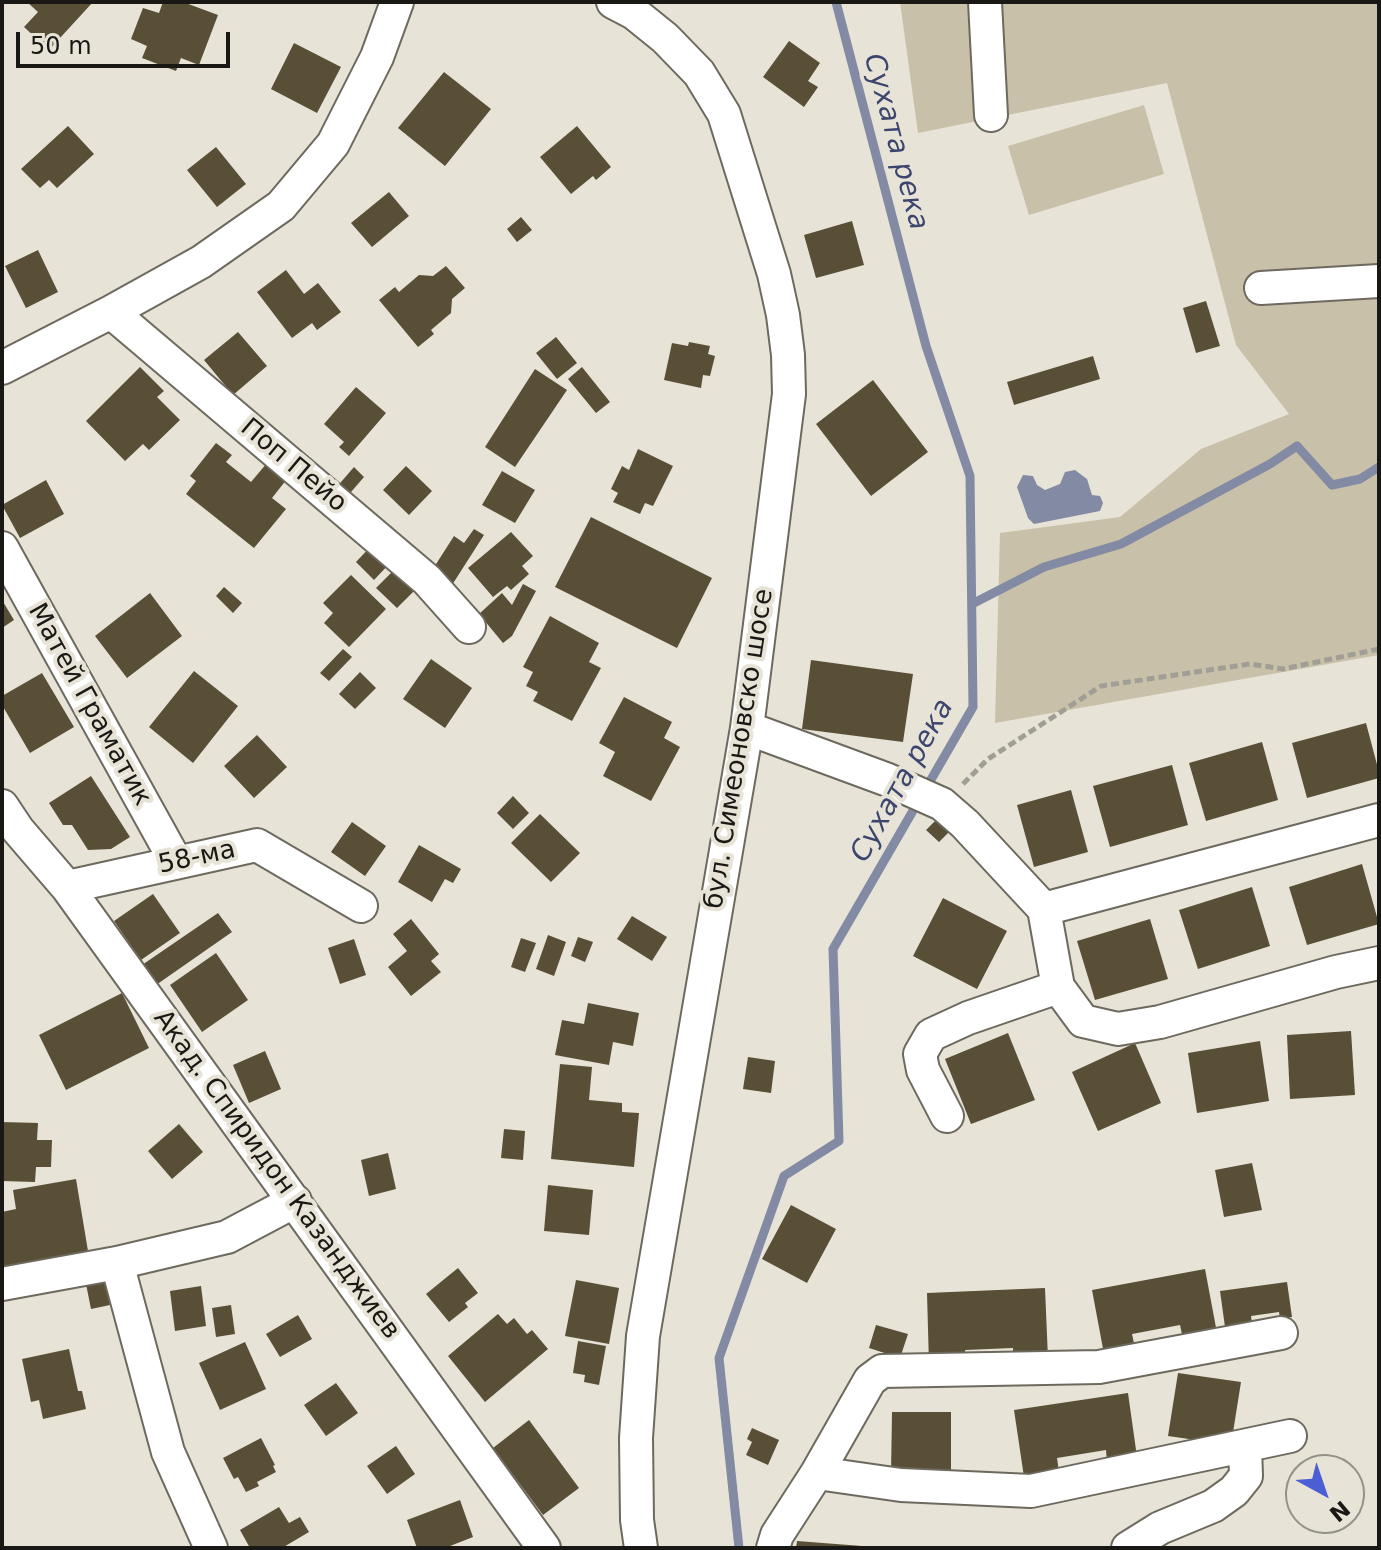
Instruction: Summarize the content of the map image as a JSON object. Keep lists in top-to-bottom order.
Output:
{
  "streets": {
    "street": [
      "Поп Пейо",
      "Матей Граматик",
      "бул. Симеоновско шосе",
      "58-ма",
      "Акад. Спиридон Казанджиев"
    ]
  },
  "crossings": [
    ["Матей Граматик", "58-ма"],
    ["58-ма", "Акад. Спиридон Казанджиев"]
  ],
  "water": ["Сухата река"],
  "scale_bar": "50 m",
  "north": "bottom right"
}
